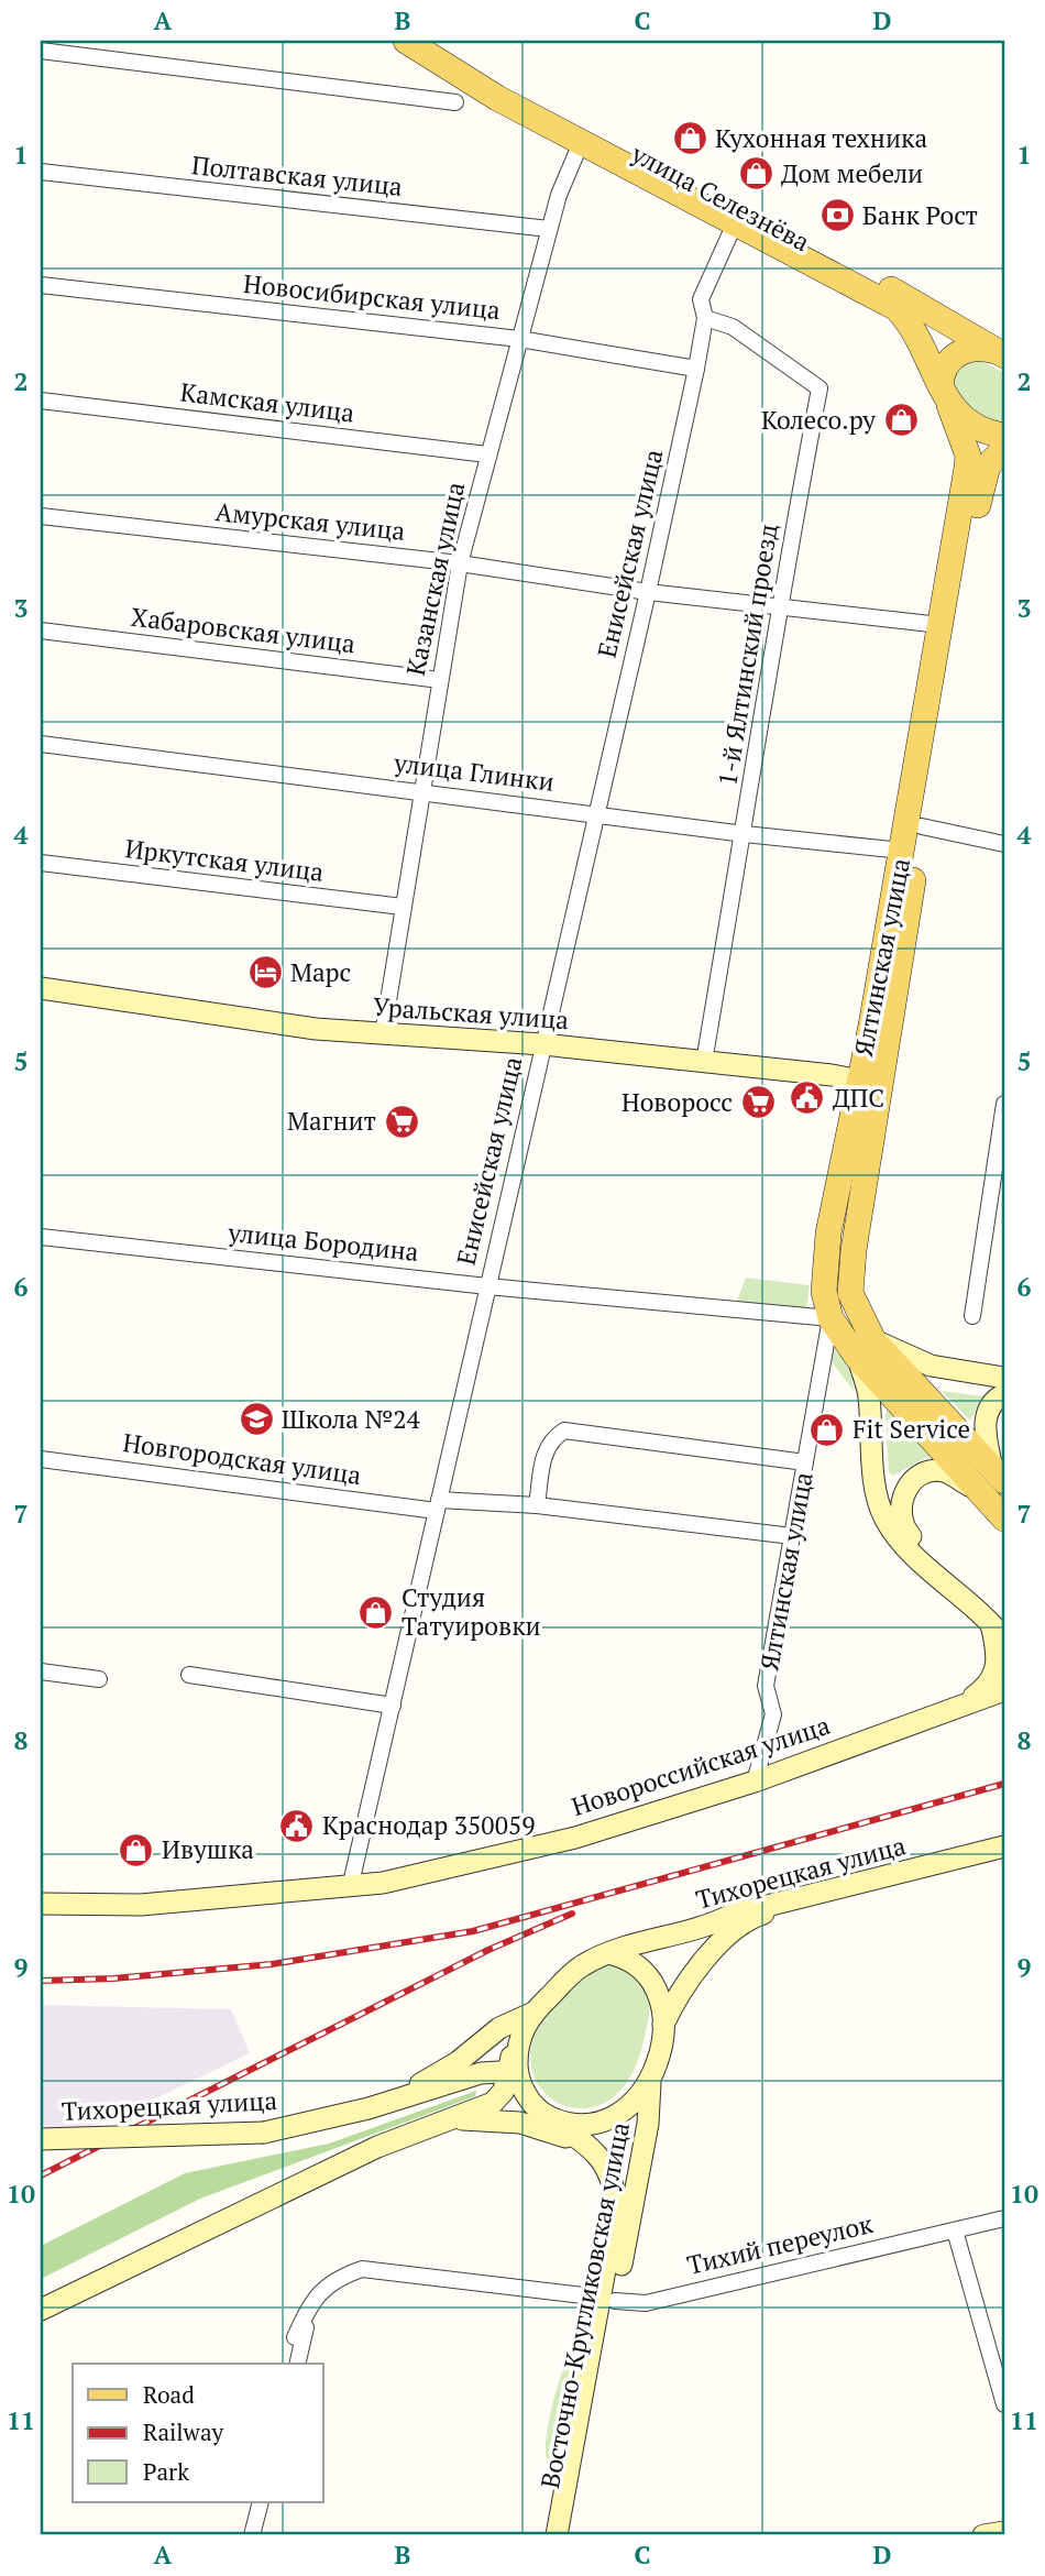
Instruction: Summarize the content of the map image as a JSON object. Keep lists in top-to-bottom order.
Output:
{
  "streets": {
    "main road": [
      "улица Селезнёва",
      "Ялтинская улица",
      "Уральская улица",
      "Новороссийская улица",
      "Тихорецкая улица",
      "Восточно-Кругликовская улица"
    ],
    "street": [
      "Полтавская улица",
      "Новосибирская улица",
      "Камская улица",
      "Амурская улица",
      "Енисейская улица",
      "Казанская улица",
      "Хабаровская улица",
      "1-й Ялтинский проезд",
      "улица Глинки",
      "Иркутская улица",
      "улица Бородина",
      "Новгородская улица",
      "Тихий переулок"
    ]
  },
  "crossings": [
    ["Полтавская улица", "Казанская улица"],
    ["улица Селезнёва", "Енисейская улица"],
    ["улица Селезнёва", "Казанская улица"],
    ["улица Селезнёва", "Ялтинская улица"],
    ["Новосибирская улица", "Енисейская улица"],
    ["Новосибирская улица", "Казанская улица"],
    ["Камская улица", "Казанская улица"],
    ["Амурская улица", "Енисейская улица"],
    ["Амурская улица", "Казанская улица"],
    ["Амурская улица", "1-й Ялтинский проезд"],
    ["Амурская улица", "Ялтинская улица"],
    ["Енисейская улица", "1-й Ялтинский проезд"],
    ["Енисейская улица", "улица Глинки"],
    ["Енисейская улица", "Уральская улица"],
    ["Енисейская улица", "улица Бородина"],
    ["Енисейская улица", "Новгородская улица"],
    ["Енисейская улица", "Новороссийская улица"],
    ["Казанская улица", "Хабаровская улица"],
    ["Казанская улица", "улица Глинки"],
    ["Казанская улица", "Иркутская улица"],
    ["Казанская улица", "Уральская улица"],
    ["1-й Ялтинский проезд", "улица Глинки"],
    ["1-й Ялтинский проезд", "Уральская улица"],
    ["улица Глинки", "Ялтинская улица"],
    ["Ялтинская улица", "Уральская улица"],
    ["Ялтинская улица", "улица Бородина"],
    ["Ялтинская улица", "Новгородская улица"],
    ["Ялтинская улица", "Новороссийская улица"],
    ["Тихорецкая улица", "Восточно-Кругликовская улица"],
    ["Тихий переулок", "Восточно-Кругликовская улица"]
  ],
  "places": {
    "shop": [
      "Кухонная техника",
      "Дом мебели",
      "Колесо.ру",
      "Fit Service",
      "Студия Татуировки",
      "Ивушка"
    ],
    "bank": ["Банк Рост"],
    "hotel": ["Марс"],
    "public building": ["ДПС", "Краснодар 350059"],
    "supermarket": ["Новоросс", "Магнит"],
    "school or university": ["Школа №24"]
  },
  "legend": ["Road", "Railway", "Park"],
  "grid": {
    "columns": [
      "A",
      "B",
      "C",
      "D"
    ],
    "rows": [
      "1",
      "2",
      "3",
      "4",
      "5",
      "6",
      "7",
      "8",
      "9",
      "10",
      "11"
    ]
  }
}
